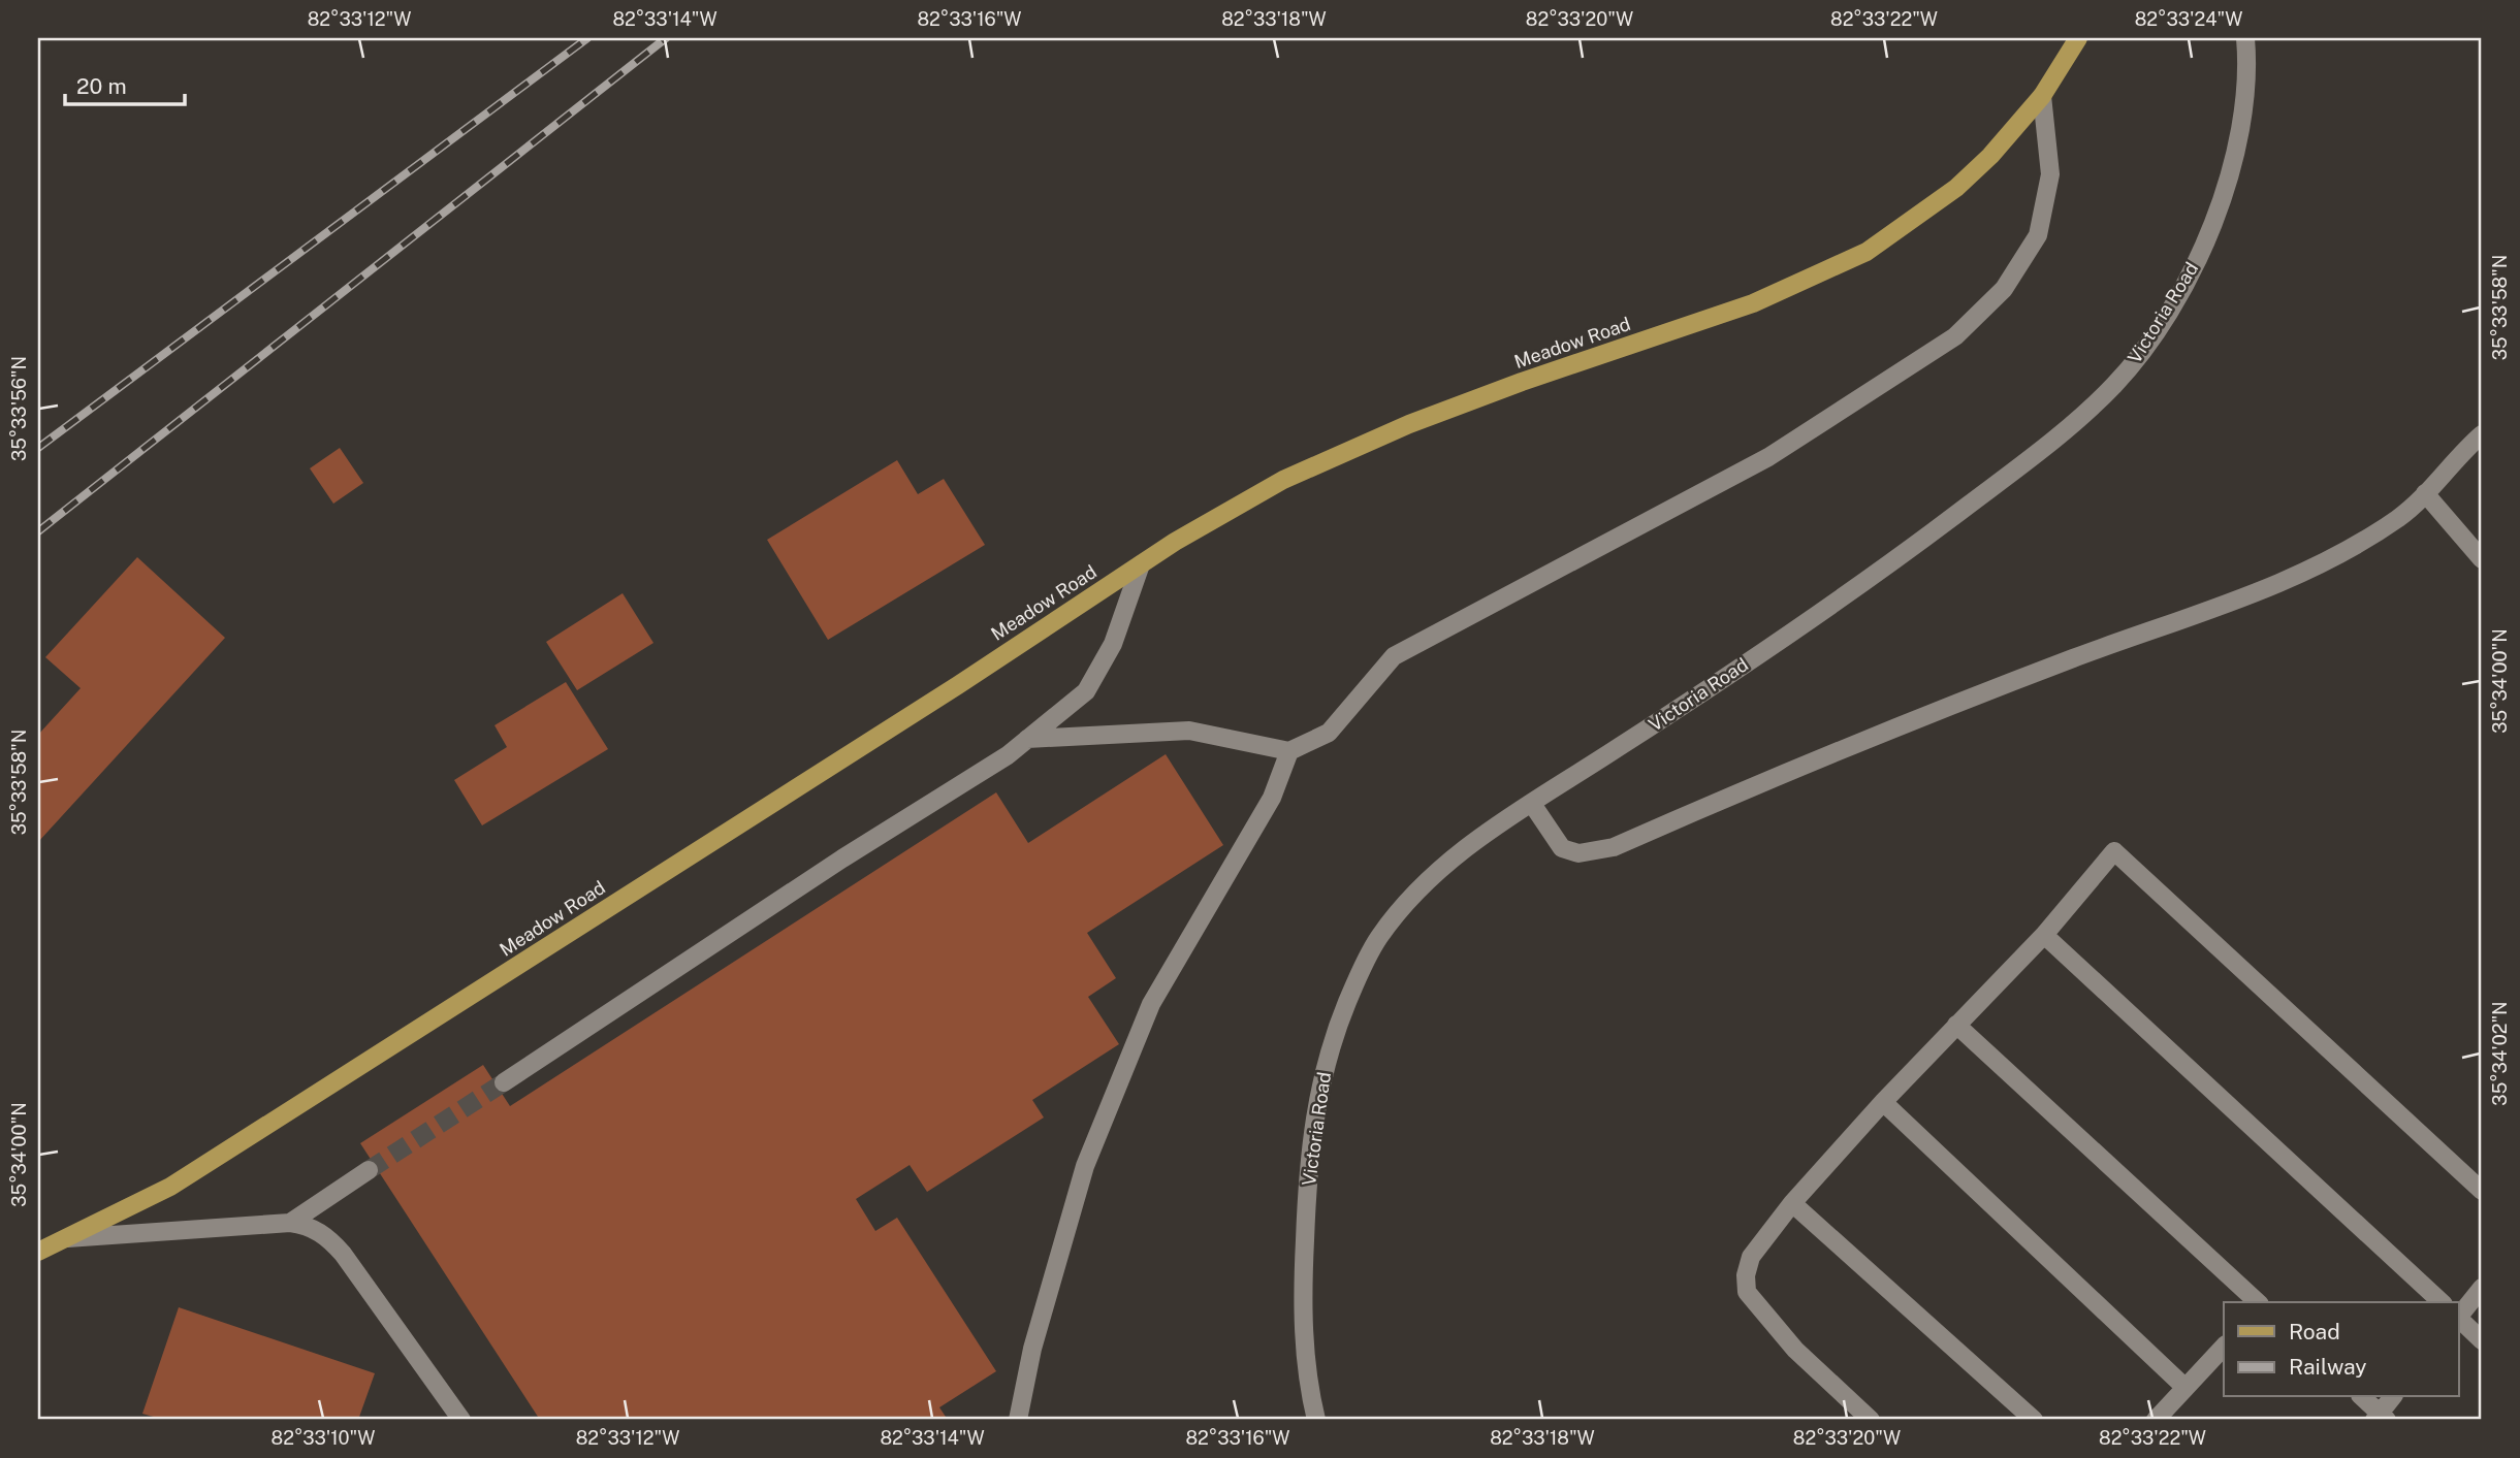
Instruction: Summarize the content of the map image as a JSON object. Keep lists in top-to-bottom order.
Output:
{
  "streets": {
    "main road": ["Meadow Road"],
    "street": ["Victoria Road"]
  },
  "legend": ["Road", "Railway"],
  "scale_bar": "20 m",
  "coordinates": [
    "82°33'12\"W",
    "82°33'14\"W",
    "82°33'16\"W",
    "82°33'18\"W",
    "82°33'20\"W",
    "82°33'22\"W",
    "82°33'24\"W",
    "35°33'58\"N",
    "35°33'56\"N",
    "35°34'00\"N",
    "35°34'02\"N",
    "82°33'10\"W"
  ]
}
